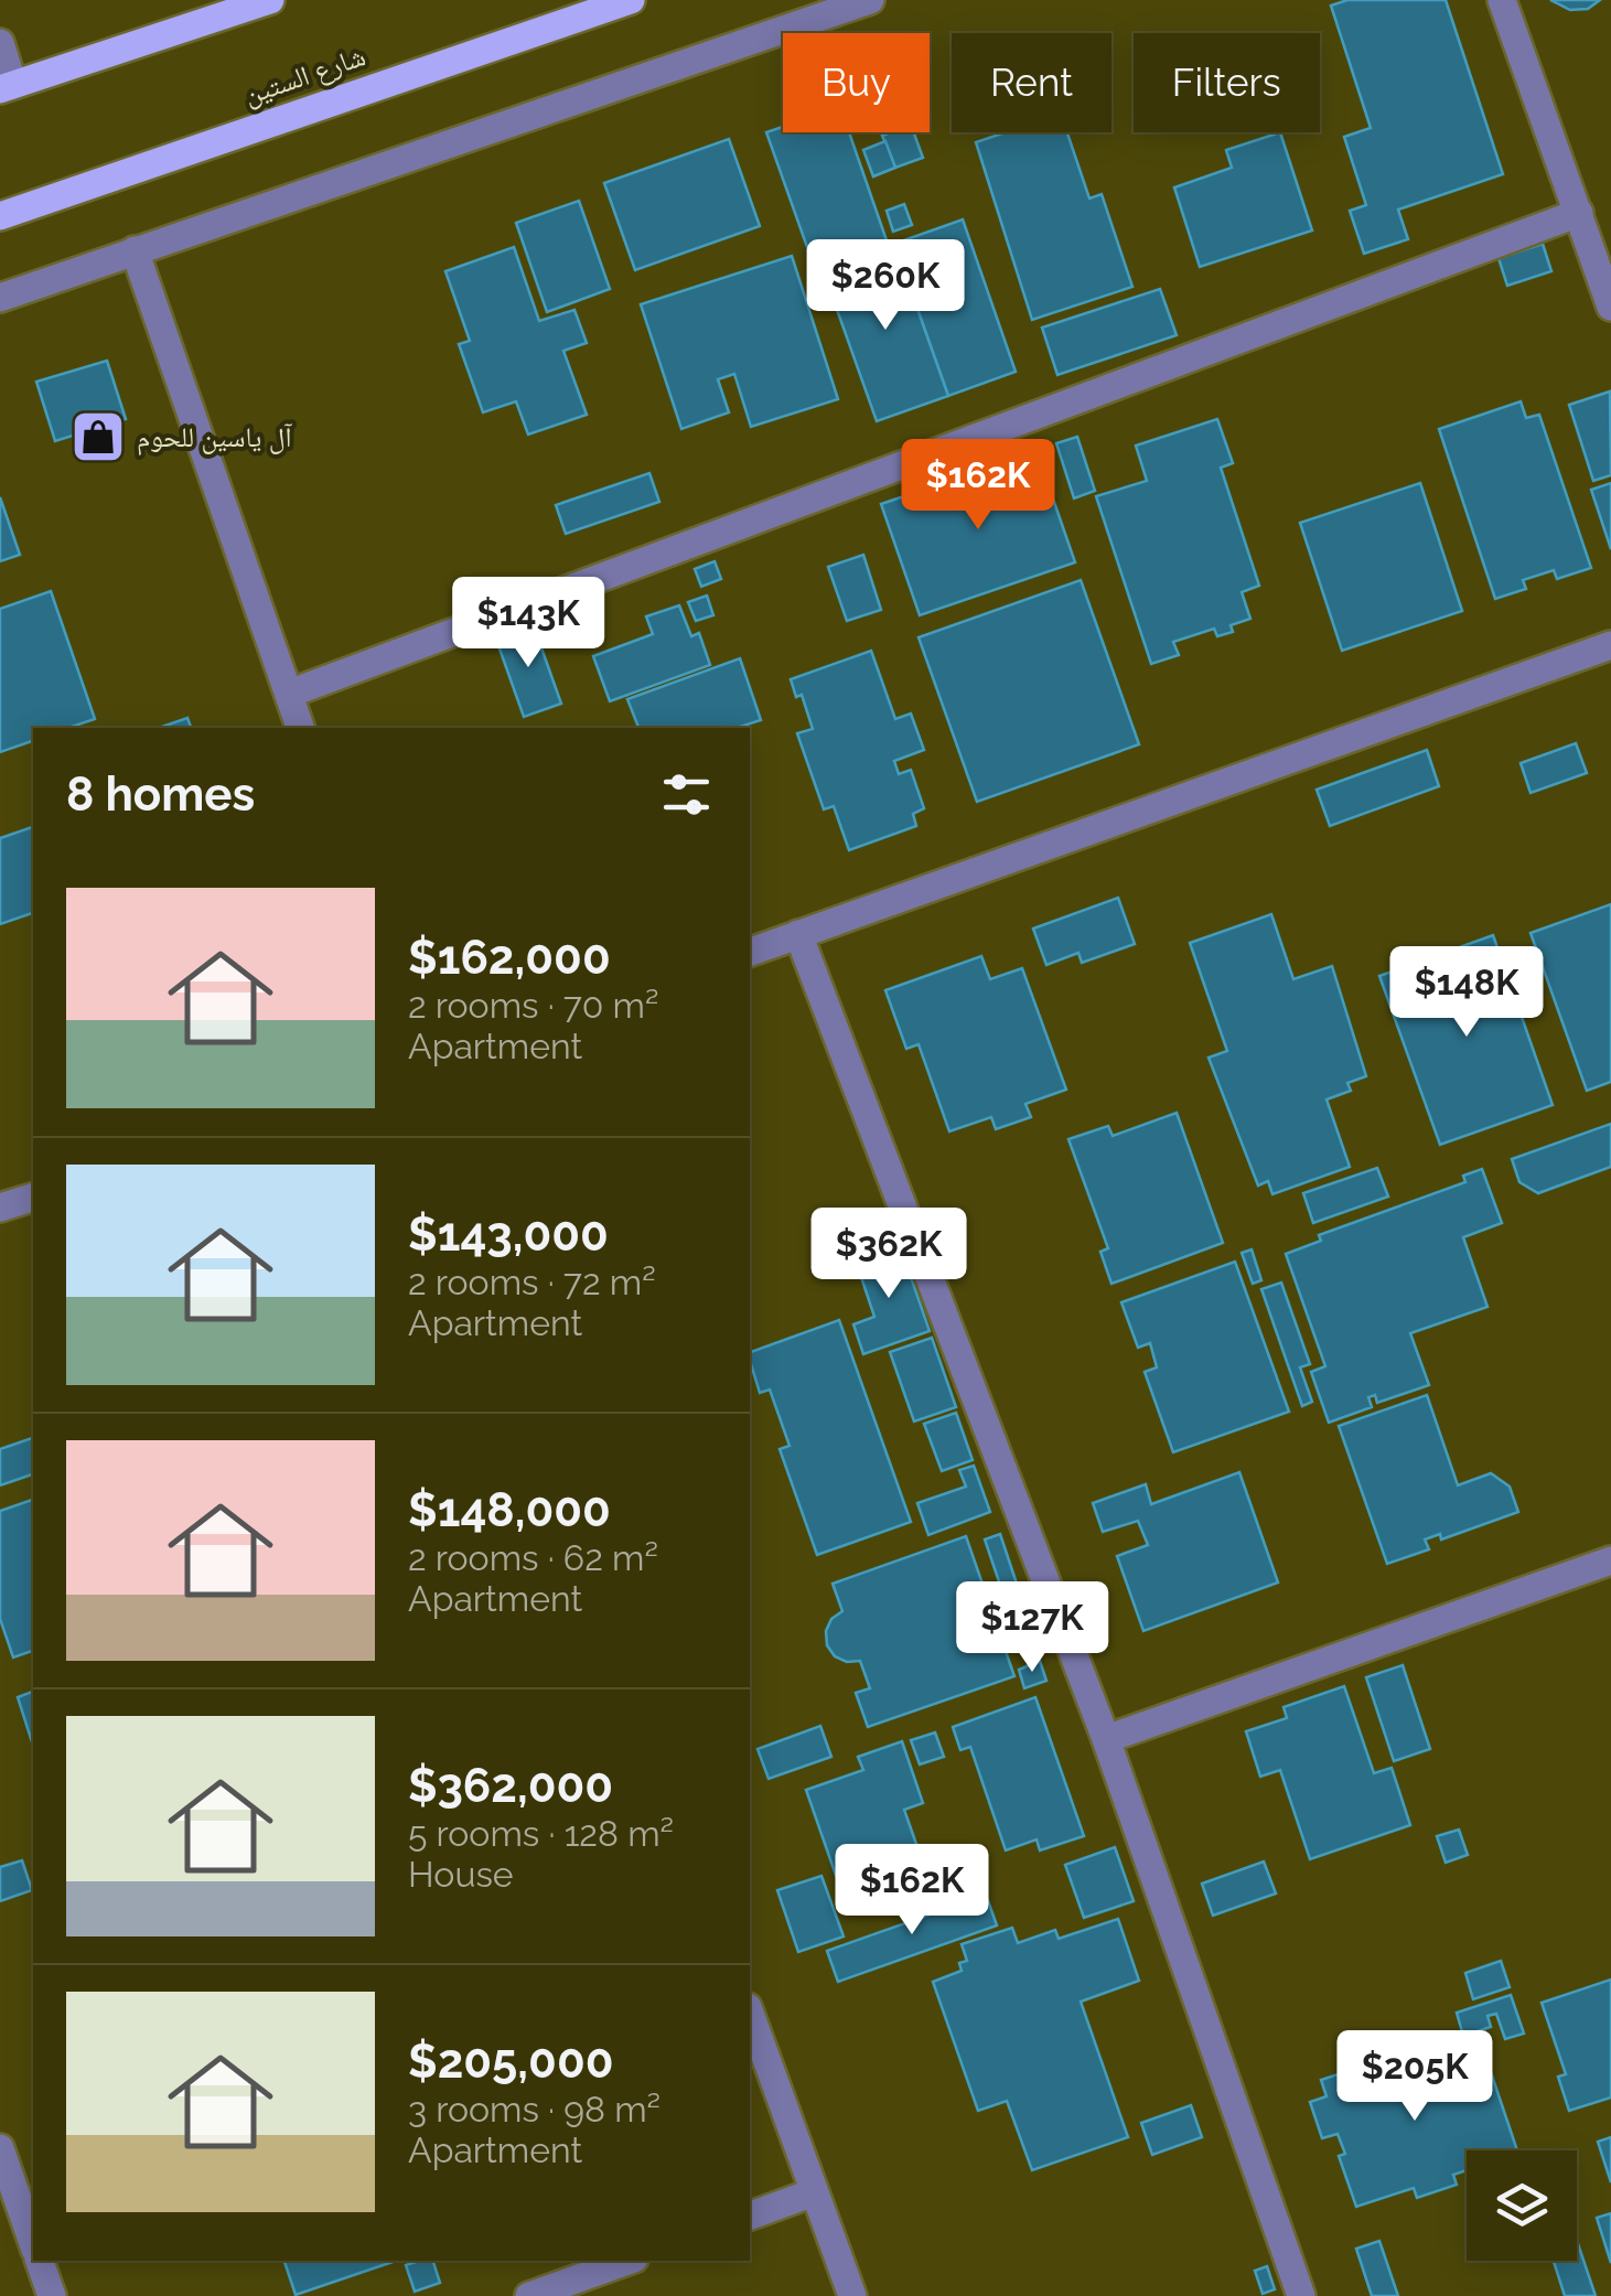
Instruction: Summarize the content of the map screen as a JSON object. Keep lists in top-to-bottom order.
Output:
{
  "streets": {
    "main road": ["شارع الستين"]
  },
  "places": {
    "shop": ["آل ياسين للحوم"]
  },
  "page": {
    "chip": ["Buy", "Rent", "Filters"],
    "price": [
      "$260K",
      "$162K",
      "$143K",
      "$148K",
      "$362K",
      "$127K",
      "$162K",
      "$205K"
    ],
    "heading": "8 homes",
    "list": [
      {
        "name": "$162,000",
        "note": "2 rooms · 70 m² · Apartment"
      },
      {
        "name": "$143,000",
        "note": "2 rooms · 72 m² · Apartment"
      },
      {
        "name": "$148,000",
        "note": "2 rooms · 62 m² · Apartment"
      },
      {
        "name": "$362,000",
        "note": "5 rooms · 128 m² · House"
      },
      {
        "name": "$205,000",
        "note": "3 rooms · 98 m² · Apartment"
      }
    ]
  }
}
